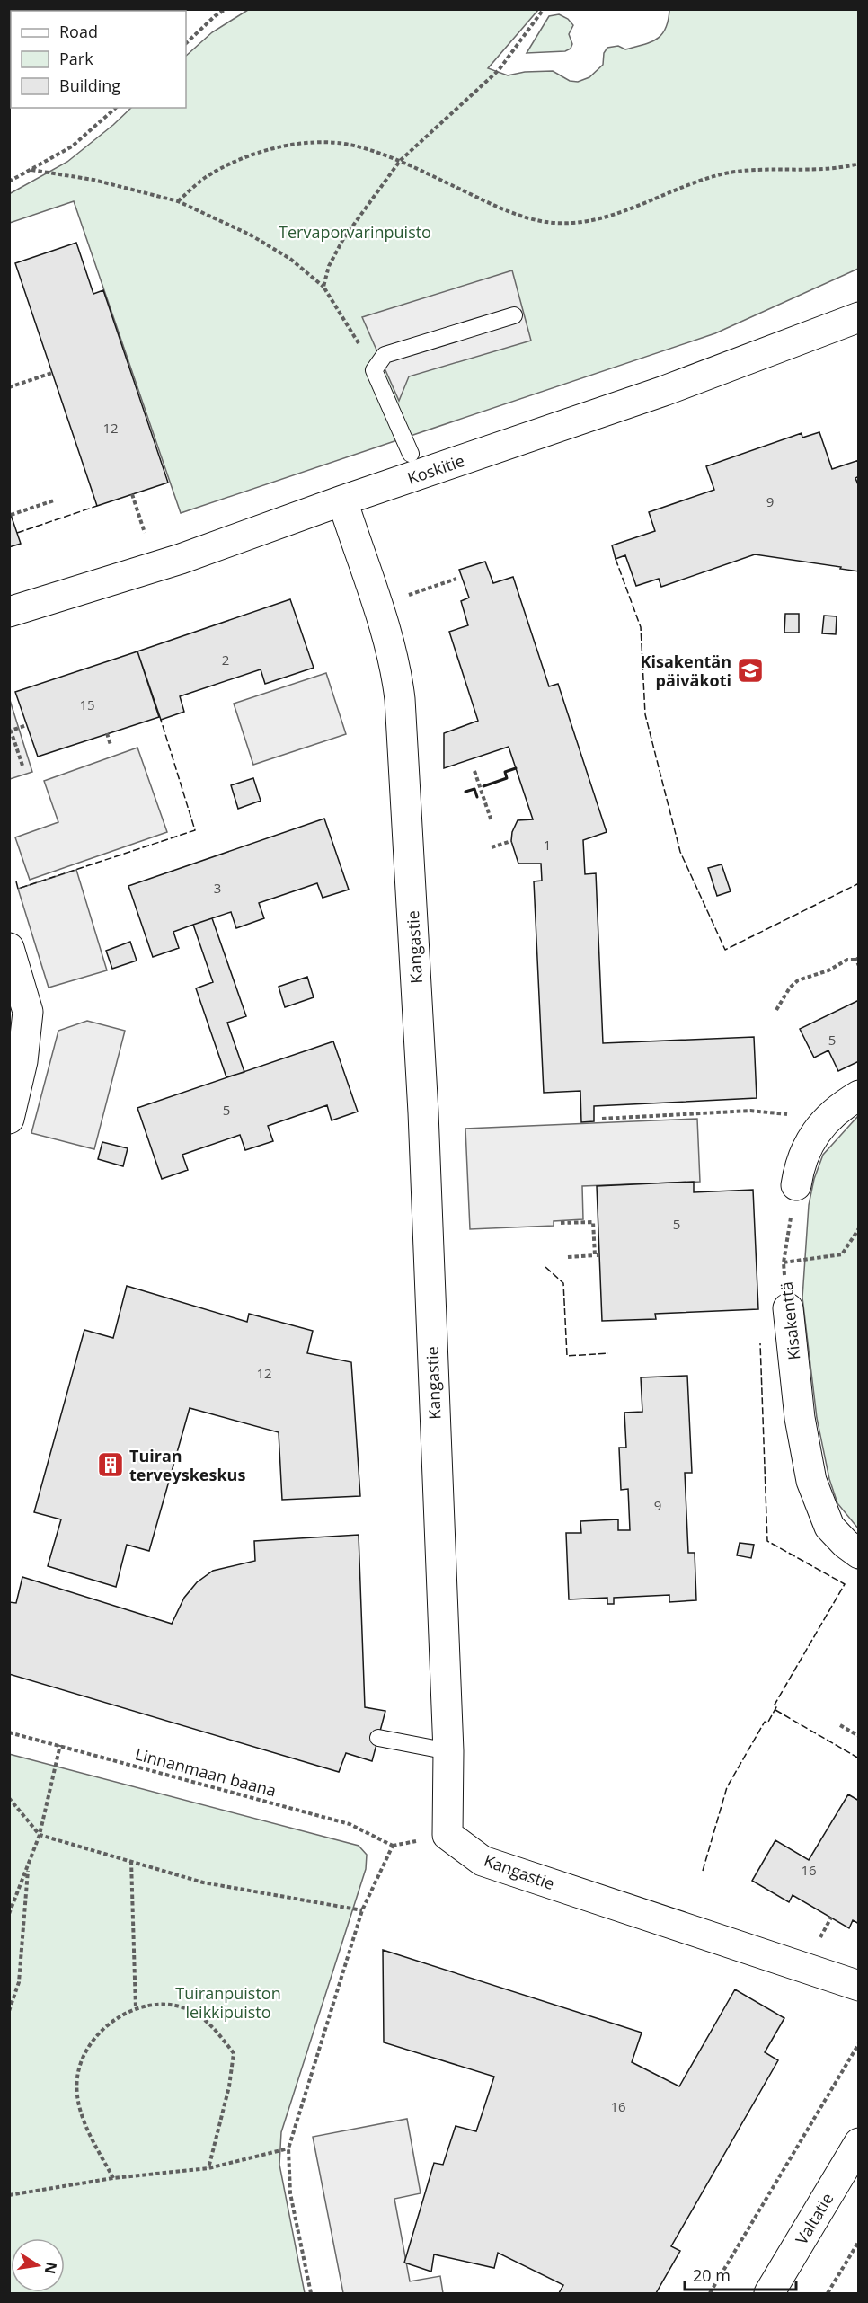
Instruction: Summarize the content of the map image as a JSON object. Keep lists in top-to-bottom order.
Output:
{
  "streets": {
    "street": [
      "Koskitie",
      "Kangastie",
      "Kisakenttä",
      "Valtatie"
    ],
    "path": ["Linnanmaan baana"]
  },
  "crossings": [
    ["Koskitie", "Kangastie"]
  ],
  "parks": ["Tervaporvarinpuisto", "Tuiranpuiston leikkipuisto"],
  "places": {
    "school or university": ["Kisakentän päiväkoti"],
    "building": ["Tuiran terveyskeskus"]
  },
  "house_numbers": [
    "12",
    "9",
    "2",
    "15",
    "1",
    "3",
    "5",
    "5",
    "5",
    "12",
    "9",
    "16",
    "16"
  ],
  "legend": ["Road", "Park", "Building"],
  "scale_bar": "20 m",
  "north": "right"
}
